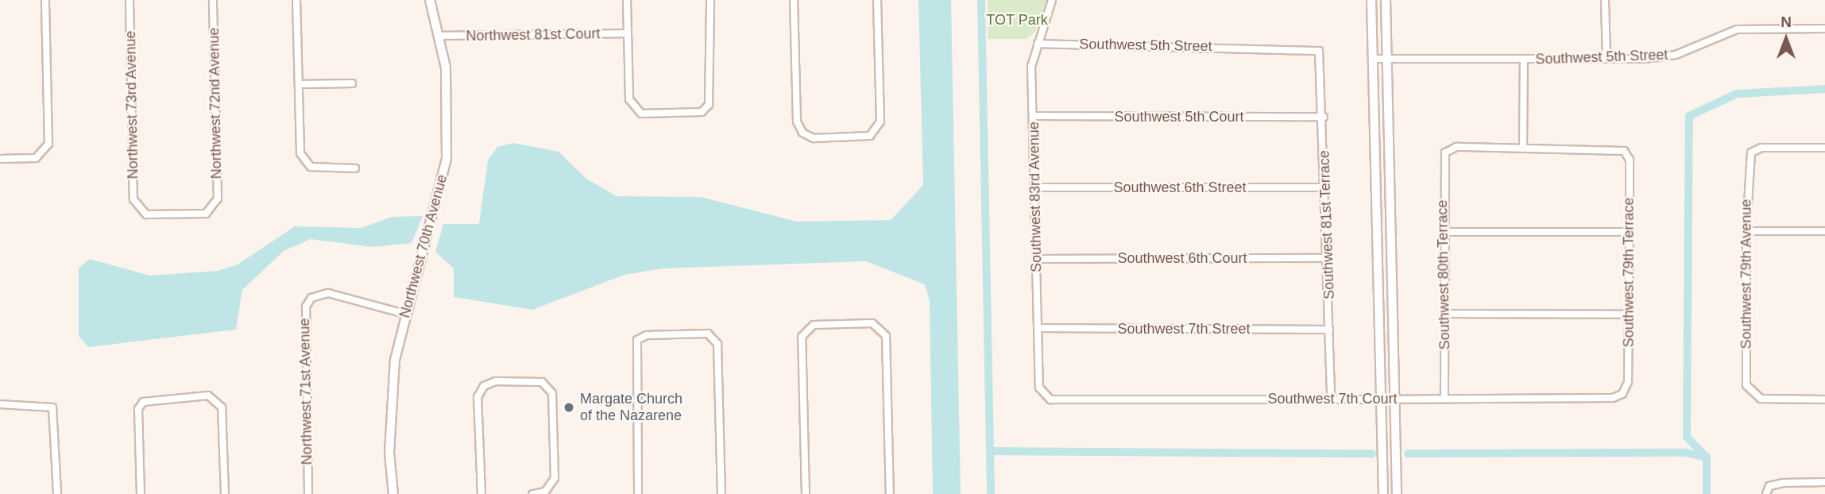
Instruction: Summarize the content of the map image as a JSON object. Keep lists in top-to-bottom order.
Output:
{
  "streets": {
    "street": [
      "Northwest 81st Court",
      "Southwest 5th Street",
      "Northwest 72nd Avenue",
      "Northwest 73rd Avenue",
      "Southwest 5th Court",
      "Southwest 6th Street",
      "Southwest 83rd Avenue",
      "Southwest 81st Terrace",
      "Northwest 70th Avenue",
      "Southwest 6th Court",
      "Southwest 79th Terrace",
      "Southwest 79th Avenue",
      "Southwest 80th Terrace",
      "Southwest 7th Street",
      "Northwest 71st Avenue",
      "Southwest 7th Court"
    ]
  },
  "crossings": [
    ["Northwest 81st Court", "Northwest 70th Avenue"],
    ["Southwest 5th Street", "Southwest 83rd Avenue"],
    ["Southwest 5th Street", "Southwest 81st Terrace"],
    ["Northwest 72nd Avenue", "Northwest 73rd Avenue"],
    ["Southwest 5th Court", "Southwest 83rd Avenue"],
    ["Southwest 5th Court", "Southwest 81st Terrace"],
    ["Southwest 6th Street", "Southwest 83rd Avenue"],
    ["Southwest 6th Street", "Southwest 81st Terrace"],
    ["Southwest 83rd Avenue", "Southwest 6th Court"],
    ["Southwest 83rd Avenue", "Southwest 7th Street"],
    ["Southwest 83rd Avenue", "Southwest 7th Court"],
    ["Southwest 81st Terrace", "Southwest 6th Court"],
    ["Southwest 81st Terrace", "Southwest 7th Street"],
    ["Southwest 81st Terrace", "Southwest 7th Court"],
    ["Northwest 70th Avenue", "Northwest 71st Avenue"],
    ["Southwest 79th Terrace", "Southwest 80th Terrace"],
    ["Southwest 79th Terrace", "Southwest 7th Court"],
    ["Southwest 80th Terrace", "Southwest 7th Court"]
  ],
  "parks": ["TOT Park"],
  "places": ["Margate Church of the Nazarene"],
  "north": "top"
}
